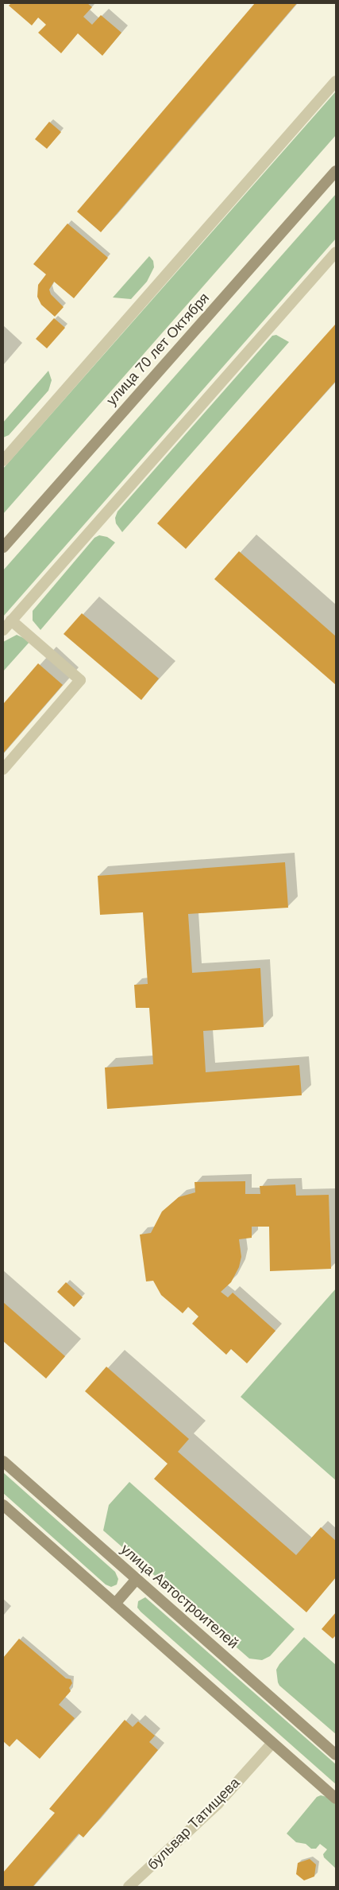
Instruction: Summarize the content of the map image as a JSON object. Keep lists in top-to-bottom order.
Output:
{
  "streets": {
    "main road": ["улица 70 лет Октября", "улица Автостроителей"],
    "street": ["бульвар Татищева"]
  }
}
